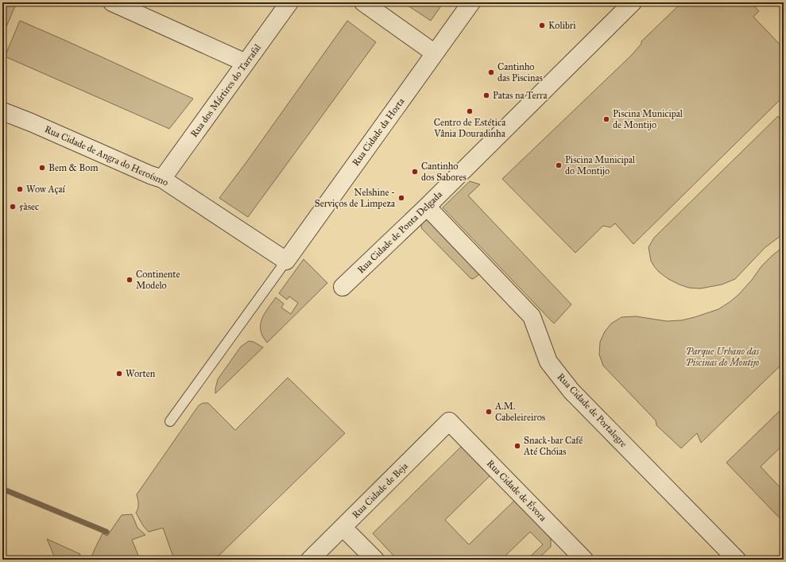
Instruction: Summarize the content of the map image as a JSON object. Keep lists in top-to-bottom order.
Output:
{
  "streets": {
    "street": [
      "Rua dos Mártires do Tarrafal",
      "Rua Cidade da Horta",
      "Rua Cidade de Angra do Heroísmo",
      "Rua Cidade de Ponta Delgada",
      "Rua Cidade de Portalegre",
      "Rua Cidade de Beja",
      "Rua Cidade de Évora"
    ]
  },
  "crossings": [
    ["Rua dos Mártires do Tarrafal", "Rua Cidade de Angra do Heroísmo"],
    ["Rua Cidade da Horta", "Rua Cidade de Angra do Heroísmo"],
    ["Rua Cidade de Ponta Delgada", "Rua Cidade de Portalegre"],
    ["Rua Cidade de Beja", "Rua Cidade de Évora"]
  ],
  "parks": ["Parque Urbano das Piscinas do Montijo"],
  "places": [
    "Kolibri",
    "Cantinho das Piscinas",
    "Patas na Terra",
    "Centro de Estética Vânia Douradinha",
    "Piscina Municipal de Montijo",
    "Piscina Municipal do Montijo",
    "Bem & Bom",
    "Cantinho dos Sabores",
    "Wow Açaí",
    "Nelshine - Serviços de Limpeza",
    "5àsec",
    "Continente Modelo",
    "Worten",
    "A.M. Cabeleireiros",
    "Snack-bar Café Até Chóias"
  ]
}
